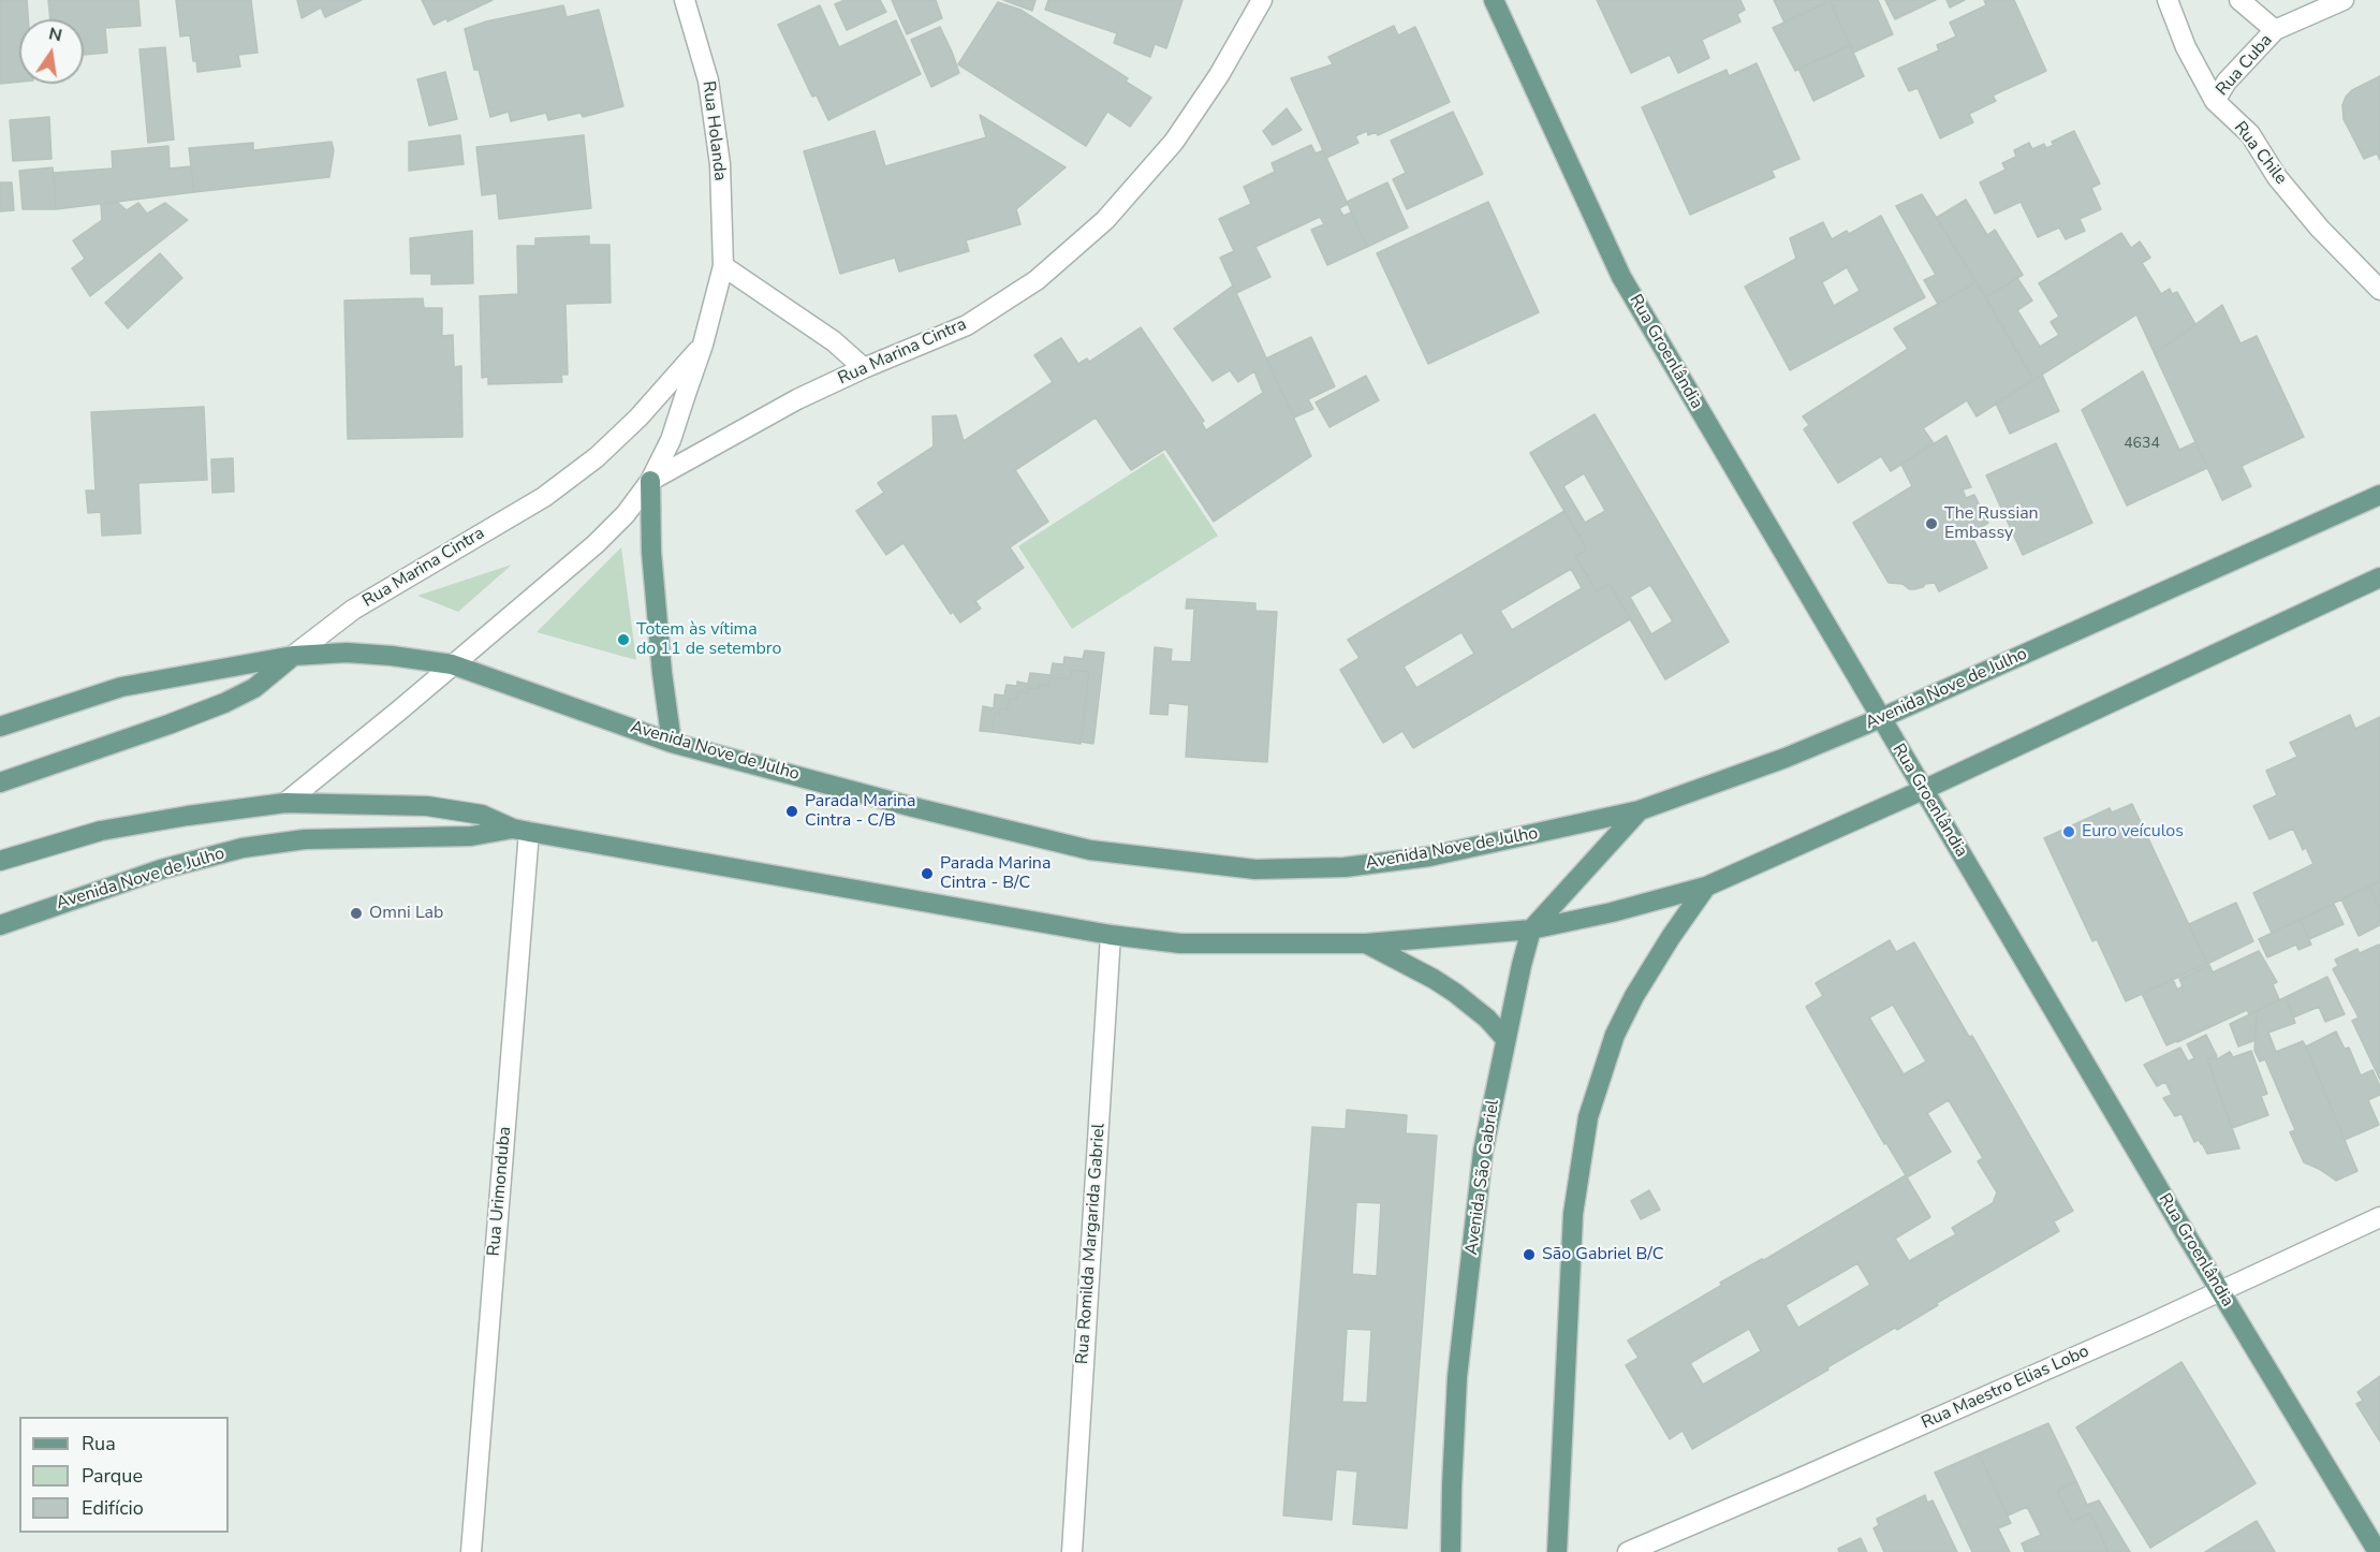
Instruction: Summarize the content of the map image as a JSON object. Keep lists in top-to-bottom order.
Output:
{
  "streets": {
    "main road": ["Rua Groenlândia", "Avenida Nove de Julho", "Avenida São Gabriel"],
    "street": [
      "Rua Cuba",
      "Rua Holanda",
      "Rua Chile",
      "Rua Marina Cintra",
      "Rua Urimonduba",
      "Rua Romilda Margarida Gabriel",
      "Rua Maestro Elias Lobo"
    ]
  },
  "crossings": [
    ["Rua Cuba", "Rua Chile"],
    ["Rua Holanda", "Rua Marina Cintra"],
    ["Rua Marina Cintra", "Avenida Nove de Julho"],
    ["Rua Groenlândia", "Avenida Nove de Julho"],
    ["Rua Groenlândia", "Rua Maestro Elias Lobo"],
    ["Avenida Nove de Julho", "Avenida São Gabriel"],
    ["Avenida Nove de Julho", "Rua Urimonduba"],
    ["Avenida Nove de Julho", "Rua Romilda Margarida Gabriel"]
  ],
  "places": [
    "The Russian Embassy",
    "Totem às vítima do 11 de setembro",
    "Parada Marina Cintra - C/B",
    "Euro veículos",
    "Parada Marina Cintra - B/C",
    "Omni Lab",
    "São Gabriel B/C"
  ],
  "house_numbers": ["4634"],
  "legend": ["Rua", "Parque", "Edifício"],
  "north": "top"
}
